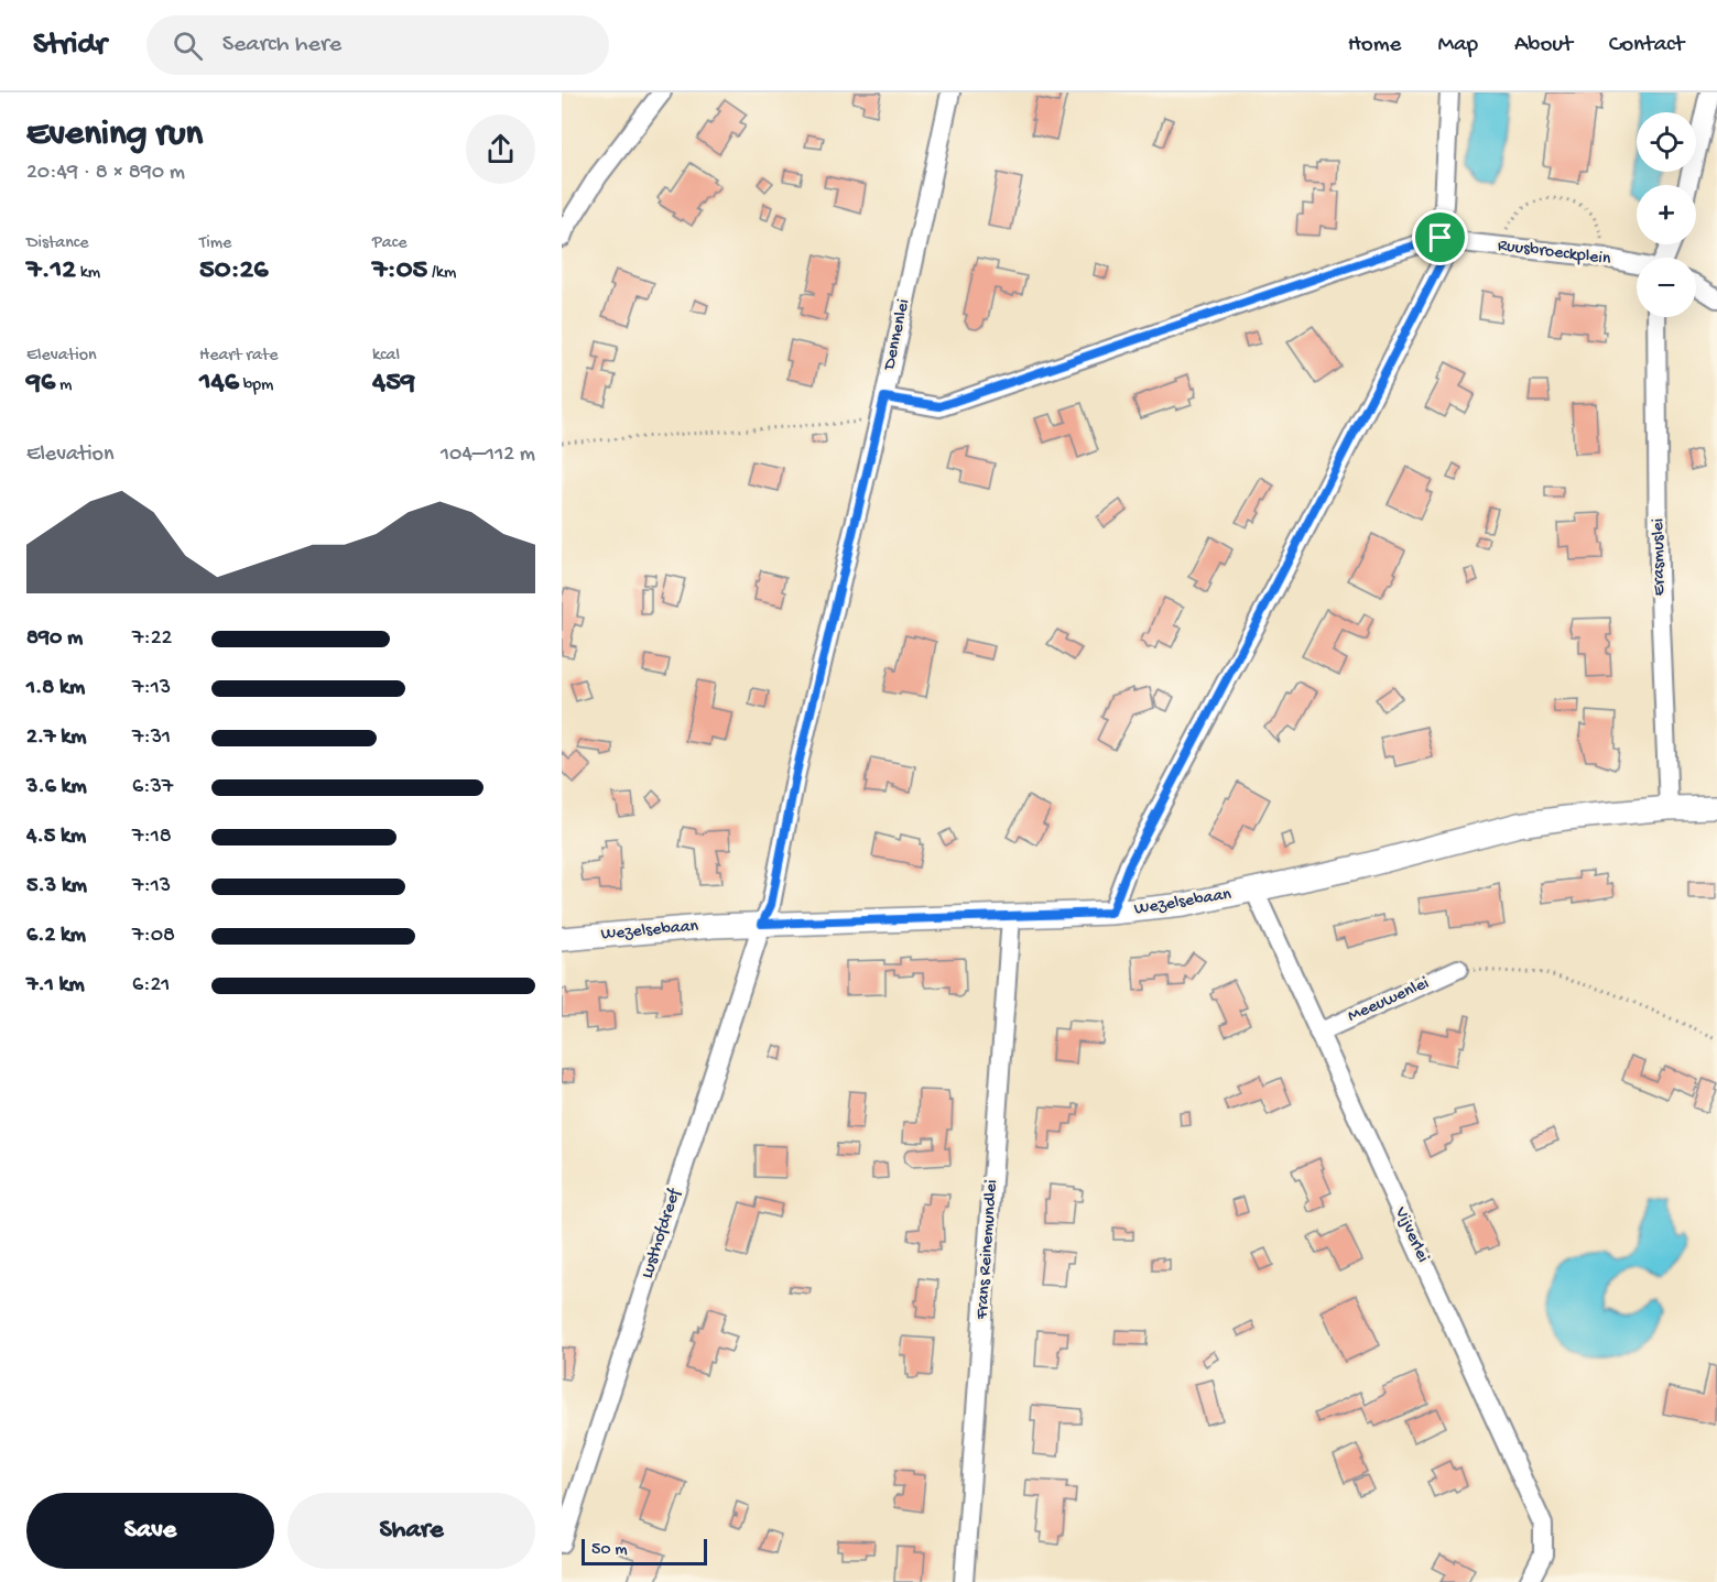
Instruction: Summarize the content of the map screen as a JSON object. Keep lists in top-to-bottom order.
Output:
{
  "streets": {
    "street": [
      "Ruusbroeckplein",
      "Dennenlei",
      "Erasmuslei",
      "Wezelsebaan",
      "Meeuwenlei",
      "Lusthofdreef",
      "Vijverlei",
      "Frans Reinemundlei"
    ]
  },
  "crossings": [
    ["Dennenlei", "Wezelsebaan"],
    ["Dennenlei", "Lusthofdreef"],
    ["Erasmuslei", "Wezelsebaan"],
    ["Wezelsebaan", "Lusthofdreef"],
    ["Wezelsebaan", "Vijverlei"],
    ["Wezelsebaan", "Frans Reinemundlei"],
    ["Meeuwenlei", "Vijverlei"]
  ],
  "scale_bar": "50 m",
  "page": {
    "header": "Stridr",
    "search": "Search here",
    "nav": [
      "Home",
      "Map",
      "About",
      "Contact"
    ],
    "heading": ["Evening run", "20:49 · 8 × 890 m"],
    "map_buttons": ["+", "−"],
    "stats": [
      ["Distance", "7.12 km"],
      ["Time", "50:26"],
      ["Pace", "7:05 /km"],
      ["Elevation", "96 m"],
      ["Heart rate", "146 bpm"],
      ["kcal", "459"]
    ],
    "chart": ["Elevation", "104–112 m"],
    "list": [
      {
        "name": "890 m",
        "note": "7:22"
      },
      {
        "name": "1.8 km",
        "note": "7:13"
      },
      {
        "name": "2.7 km",
        "note": "7:31"
      },
      {
        "name": "3.6 km",
        "note": "6:37"
      },
      {
        "name": "4.5 km",
        "note": "7:18"
      },
      {
        "name": "5.3 km",
        "note": "7:13"
      },
      {
        "name": "6.2 km",
        "note": "7:08"
      },
      {
        "name": "7.1 km",
        "note": "6:21"
      }
    ],
    "buttons": ["Save", "Share"],
    "scale": "50 m"
  }
}
